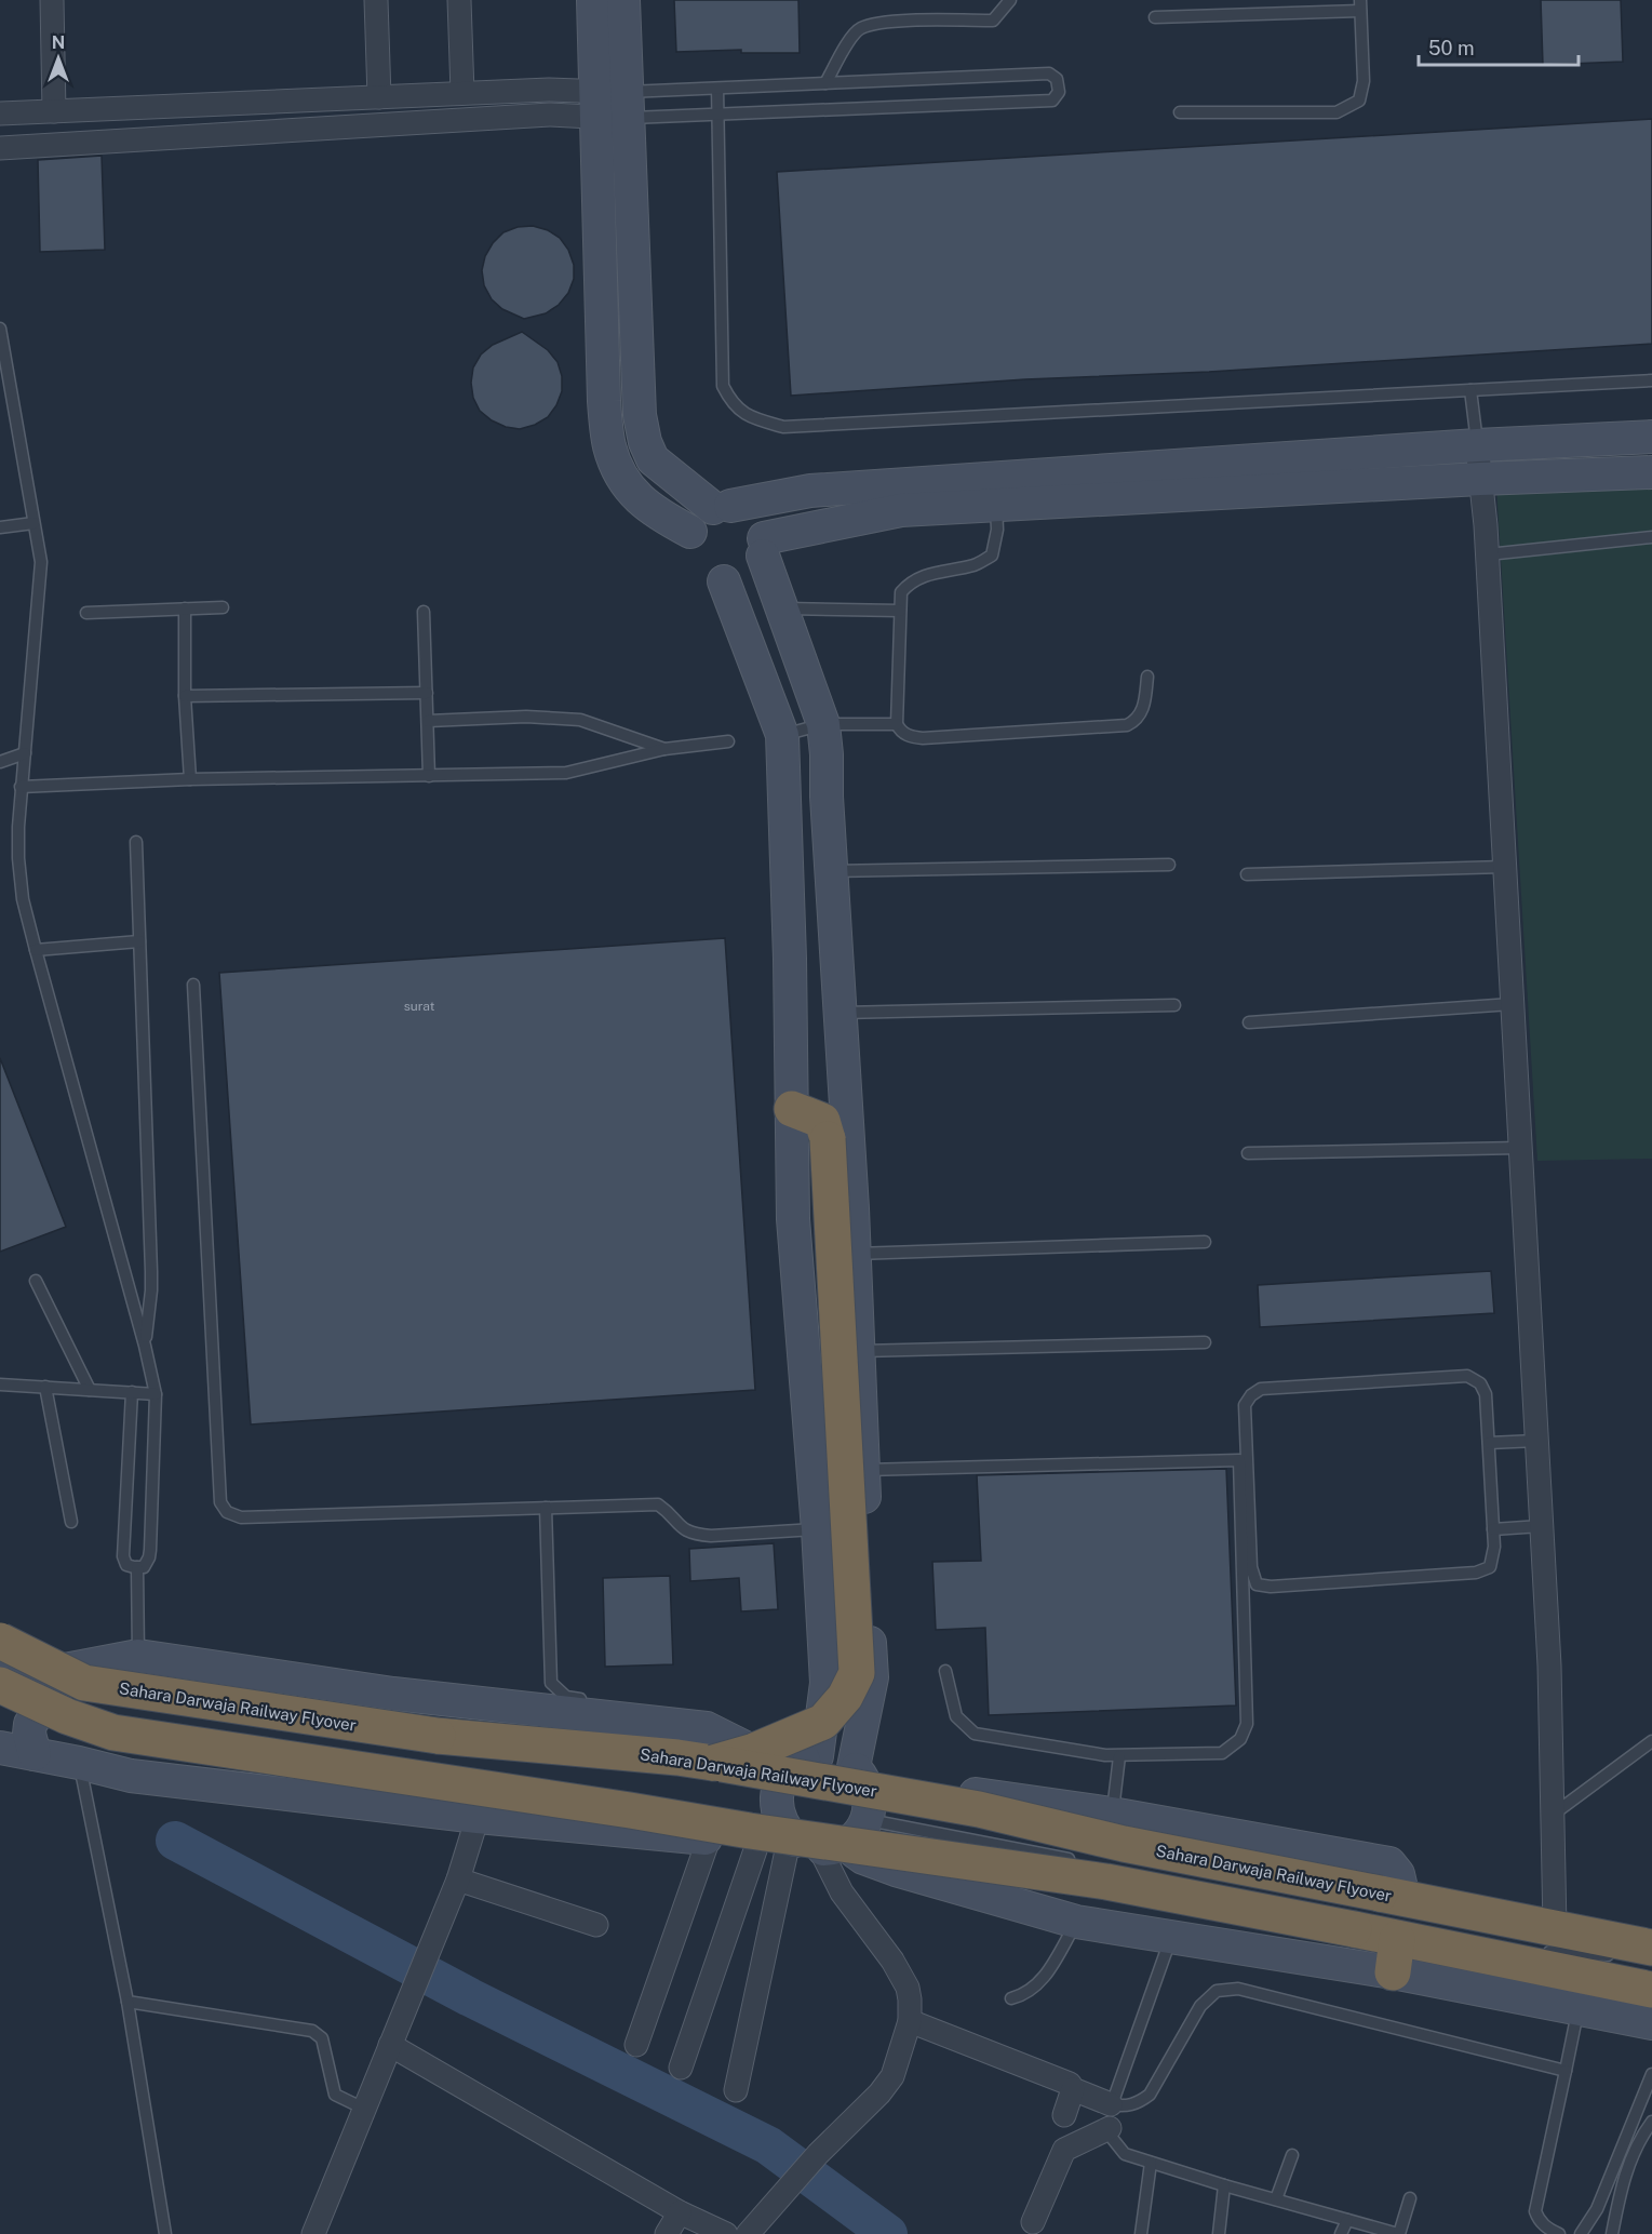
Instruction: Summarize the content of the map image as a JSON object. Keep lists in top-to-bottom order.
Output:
{
  "streets": {
    "highway": ["Sahara Darwaja Railway Flyover"]
  },
  "house_numbers": ["surat"],
  "scale_bar": "50 m",
  "north": "top"
}
